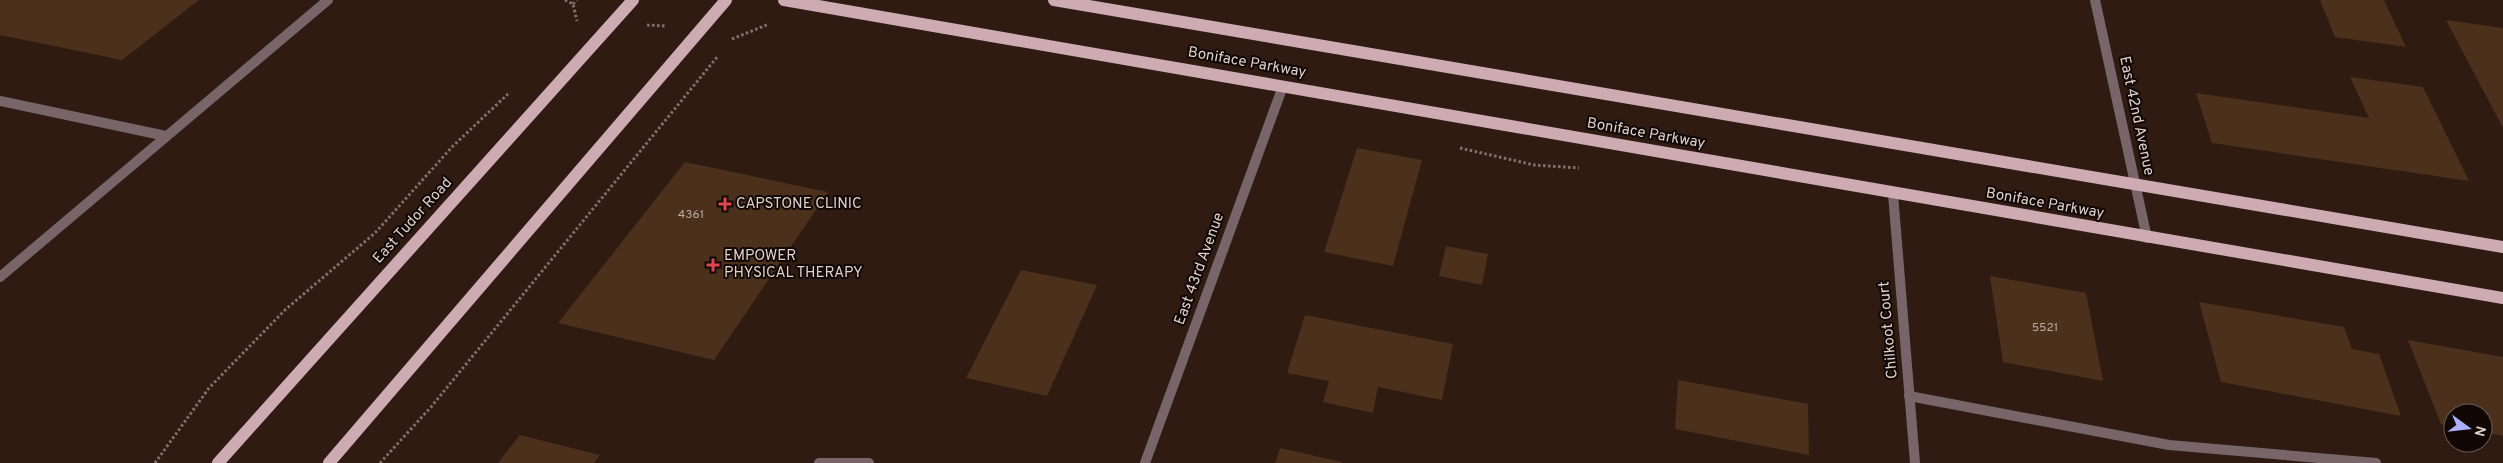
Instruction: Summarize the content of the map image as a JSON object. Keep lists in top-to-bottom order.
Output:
{
  "streets": {
    "main road": ["Boniface Parkway", "East Tudor Road"],
    "street": ["East 42nd Avenue", "East 43rd Avenue", "Chilkoot Court"]
  },
  "crossings": [
    ["Boniface Parkway", "East 42nd Avenue"],
    ["Boniface Parkway", "East 43rd Avenue"],
    ["Boniface Parkway", "Chilkoot Court"]
  ],
  "places": {
    "health": ["CAPSTONE CLINIC", "EMPOWER PHYSICAL THERAPY"]
  },
  "house_numbers": ["4361", "5521"],
  "north": "right"
}
